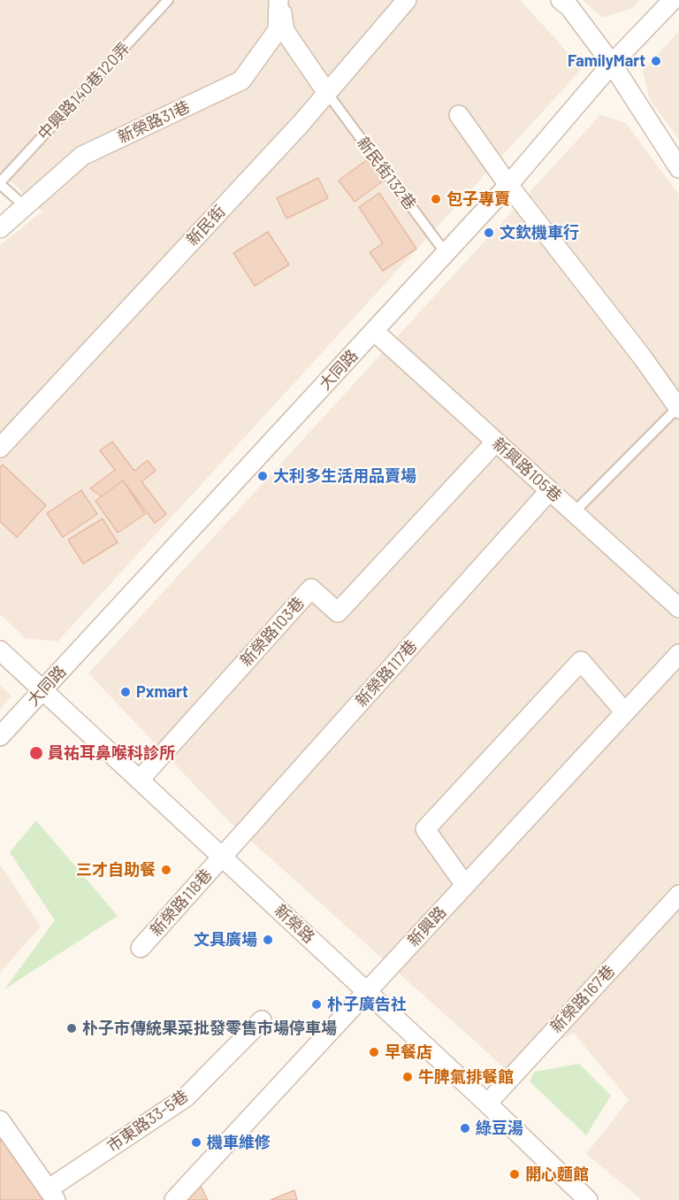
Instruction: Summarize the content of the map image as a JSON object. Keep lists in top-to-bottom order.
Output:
{
  "streets": {
    "street": [
      "新榮路31巷",
      "新民街",
      "大同路",
      "新興路105巷",
      "新榮路103巷",
      "新榮路117巷",
      "新榮路118巷",
      "新榮路",
      "新興路",
      "新榮路167巷",
      "市東路33-5巷"
    ],
    "lane": ["中興路140巷120弄", "新民街132巷"]
  },
  "crossings": [
    ["新民街132巷", "新民街"],
    ["新民街132巷", "大同路"],
    ["大同路", "新興路105巷"],
    ["大同路", "新榮路"],
    ["新興路105巷", "新榮路103巷"],
    ["新興路105巷", "新榮路117巷"],
    ["新榮路103巷", "新榮路"],
    ["新榮路117巷", "新榮路118巷"],
    ["新榮路117巷", "新榮路"],
    ["新榮路118巷", "新榮路"],
    ["新榮路", "新興路"],
    ["新榮路", "新榮路167巷"]
  ],
  "places": [
    "FamilyMart",
    "包子專賣",
    "文欽機車行",
    "大利多生活用品賣場",
    "Pxmart",
    "員祐耳鼻喉科診所",
    "三才自助餐",
    "文具廣場",
    "朴子廣告社",
    "朴子市傳統果菜批發零售市場停車場",
    "早餐店",
    "牛脾氣排餐館",
    "綠豆湯",
    "機車維修",
    "開心麵館"
  ]
}
